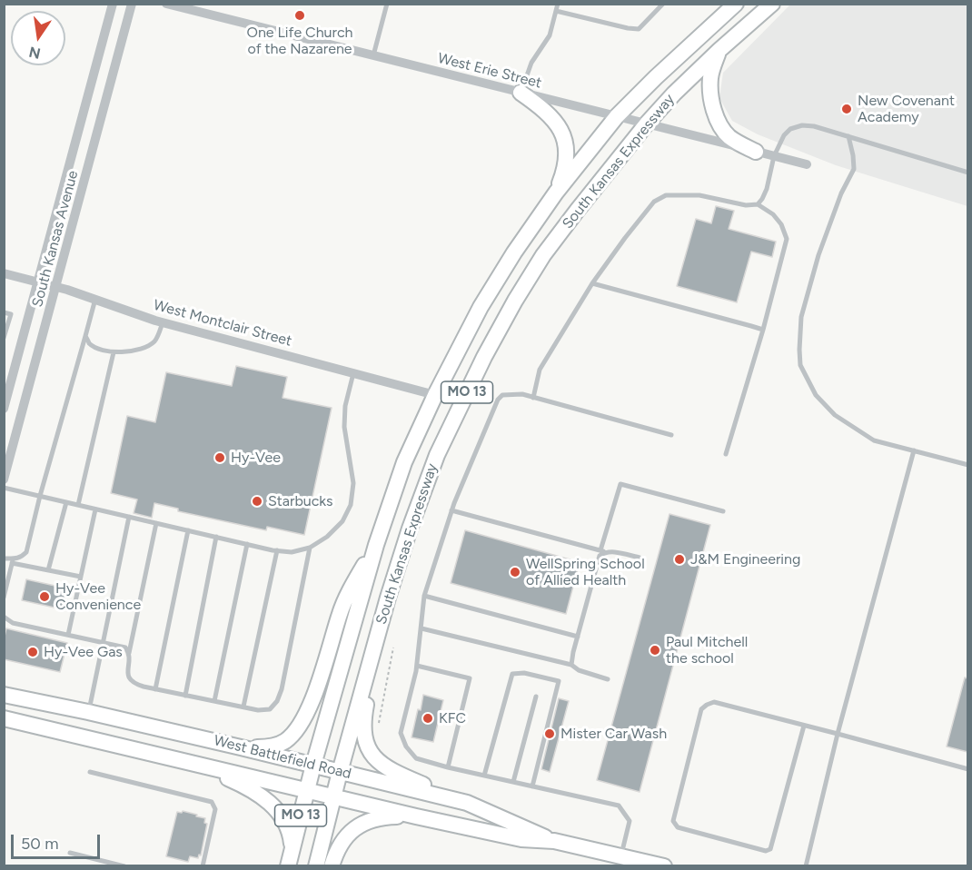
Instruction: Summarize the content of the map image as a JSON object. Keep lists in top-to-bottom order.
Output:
{
  "streets": {
    "main road": ["South Kansas Expressway", "MO 13", "West Battlefield Road"],
    "street": ["West Erie Street", "South Kansas Avenue", "West Montclair Street"]
  },
  "crossings": [
    ["West Erie Street", "South Kansas Expressway"],
    ["South Kansas Expressway", "West Montclair Street"],
    ["South Kansas Expressway", "West Battlefield Road"],
    ["South Kansas Avenue", "West Montclair Street"]
  ],
  "places": [
    "One Life Church of the Nazarene",
    "New Covenant Academy",
    "Hy-Vee",
    "Starbucks",
    "J&M Engineering",
    "WellSpring School of Allied Health",
    "Hy-Vee Convenience",
    "Paul Mitchell the school",
    "Hy-Vee Gas",
    "KFC",
    "Mister Car Wash"
  ],
  "scale_bar": "50 m",
  "north": "bottom"
}
